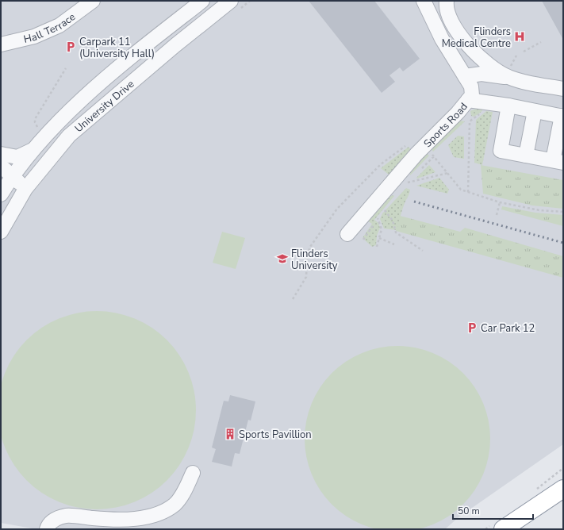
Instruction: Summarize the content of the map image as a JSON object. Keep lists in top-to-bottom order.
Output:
{
  "streets": {
    "street": ["Hall Terrace", "University Drive", "Sports Road"]
  },
  "places": {
    "hospital": ["Flinders Medical Centre"],
    "parking": ["Carpark 11 (University Hall)", "Car Park 12"],
    "school or university": ["Flinders University"],
    "building": ["Sports Pavillion"]
  },
  "scale_bar": "50 m"
}
